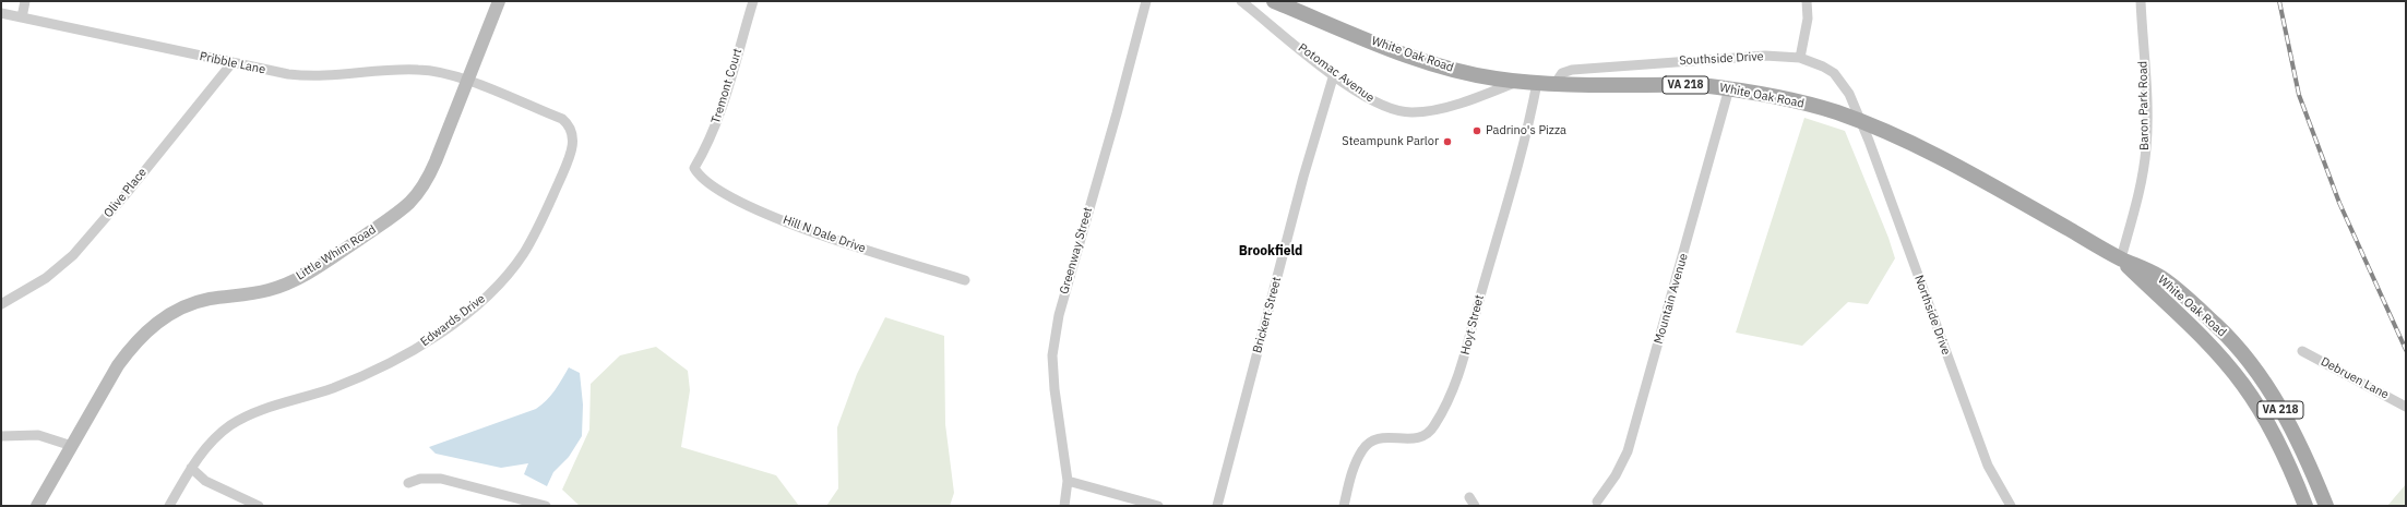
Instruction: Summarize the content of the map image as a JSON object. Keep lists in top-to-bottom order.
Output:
{
  "streets": {
    "main road": ["White Oak Road", "VA 218"],
    "street": [
      "Southside Drive",
      "Pribble Lane",
      "Potomac Avenue",
      "Tremont Court",
      "Baron Park Road",
      "Olive Place",
      "Hill N Dale Drive",
      "Greenway Street",
      "Little Whim Road",
      "Mountain Avenue",
      "Brickert Street",
      "Northside Drive",
      "Edwards Drive",
      "Hoyt Street",
      "Debruen Lane"
    ]
  },
  "crossings": [
    ["White Oak Road", "Southside Drive"],
    ["White Oak Road", "Potomac Avenue"],
    ["White Oak Road", "Baron Park Road"],
    ["White Oak Road", "Mountain Avenue"],
    ["White Oak Road", "Northside Drive"],
    ["White Oak Road", "Hoyt Street"],
    ["Southside Drive", "Northside Drive"],
    ["Pribble Lane", "Olive Place"],
    ["Pribble Lane", "Little Whim Road"],
    ["Pribble Lane", "Edwards Drive"],
    ["Potomac Avenue", "Brickert Street"],
    ["Tremont Court", "Hill N Dale Drive"],
    ["Little Whim Road", "Edwards Drive"]
  ],
  "districts": ["Brookfield"],
  "places": ["Padrino's Pizza", "Steampunk Parlor"]
}
